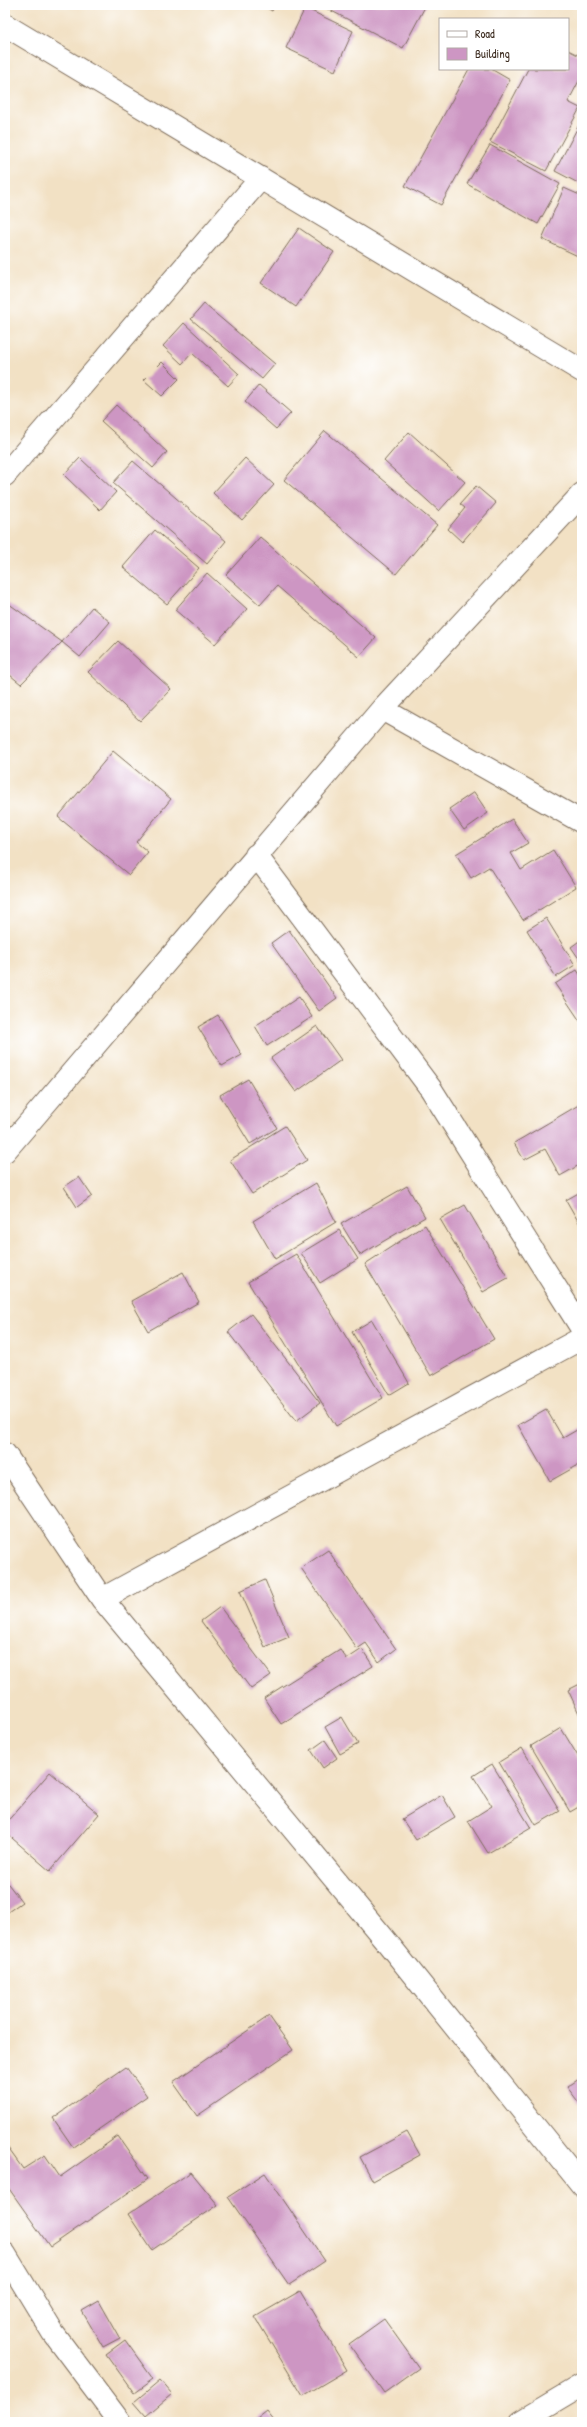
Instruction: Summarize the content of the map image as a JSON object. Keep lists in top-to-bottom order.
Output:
{
  "legend": ["Road", "Building"]
}
